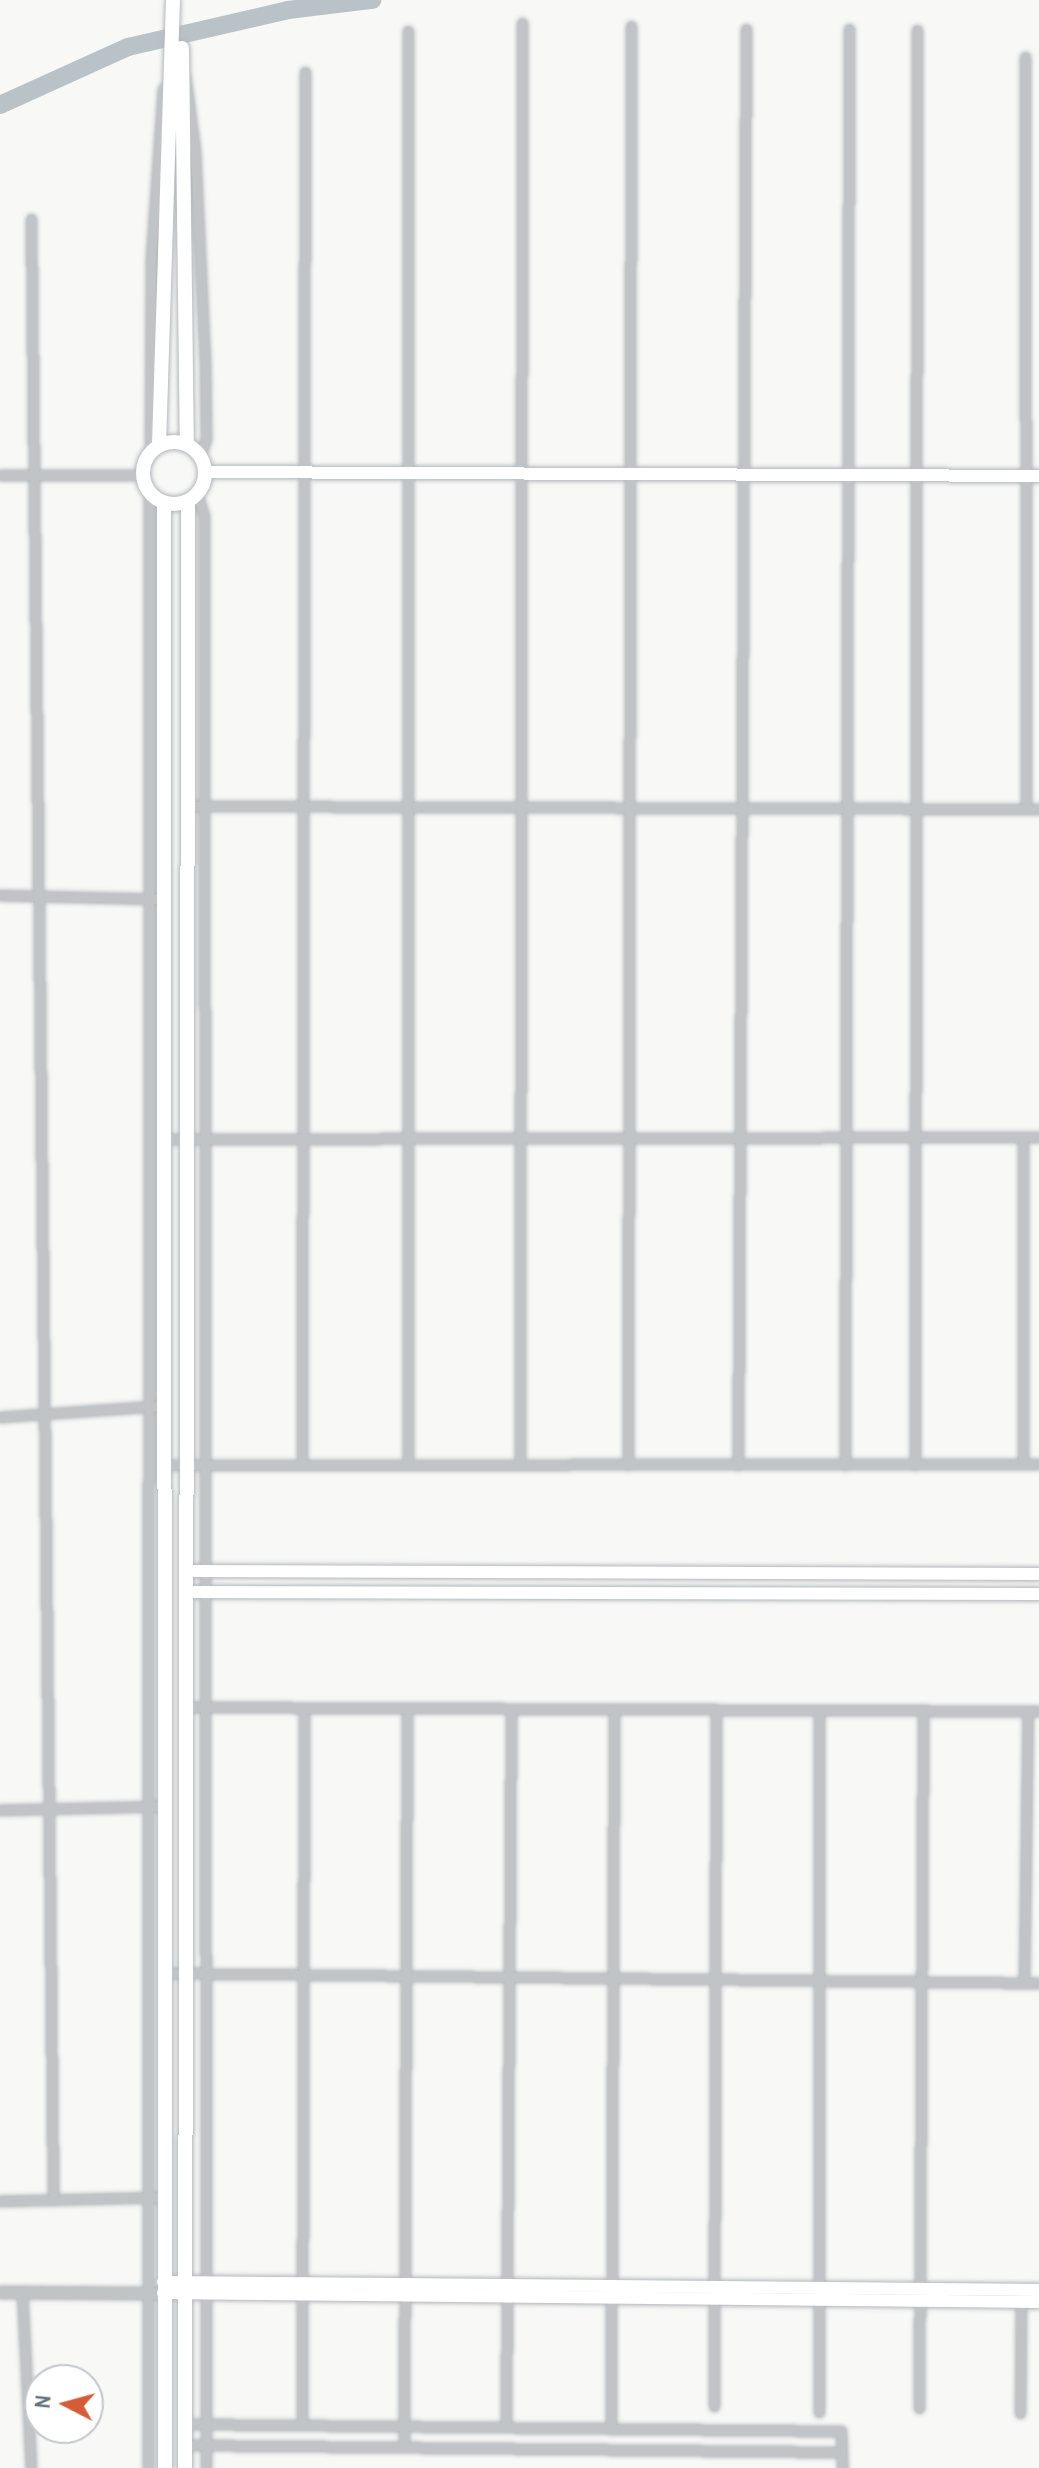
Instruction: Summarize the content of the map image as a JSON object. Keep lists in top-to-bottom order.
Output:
{
  "north": "left"
}
